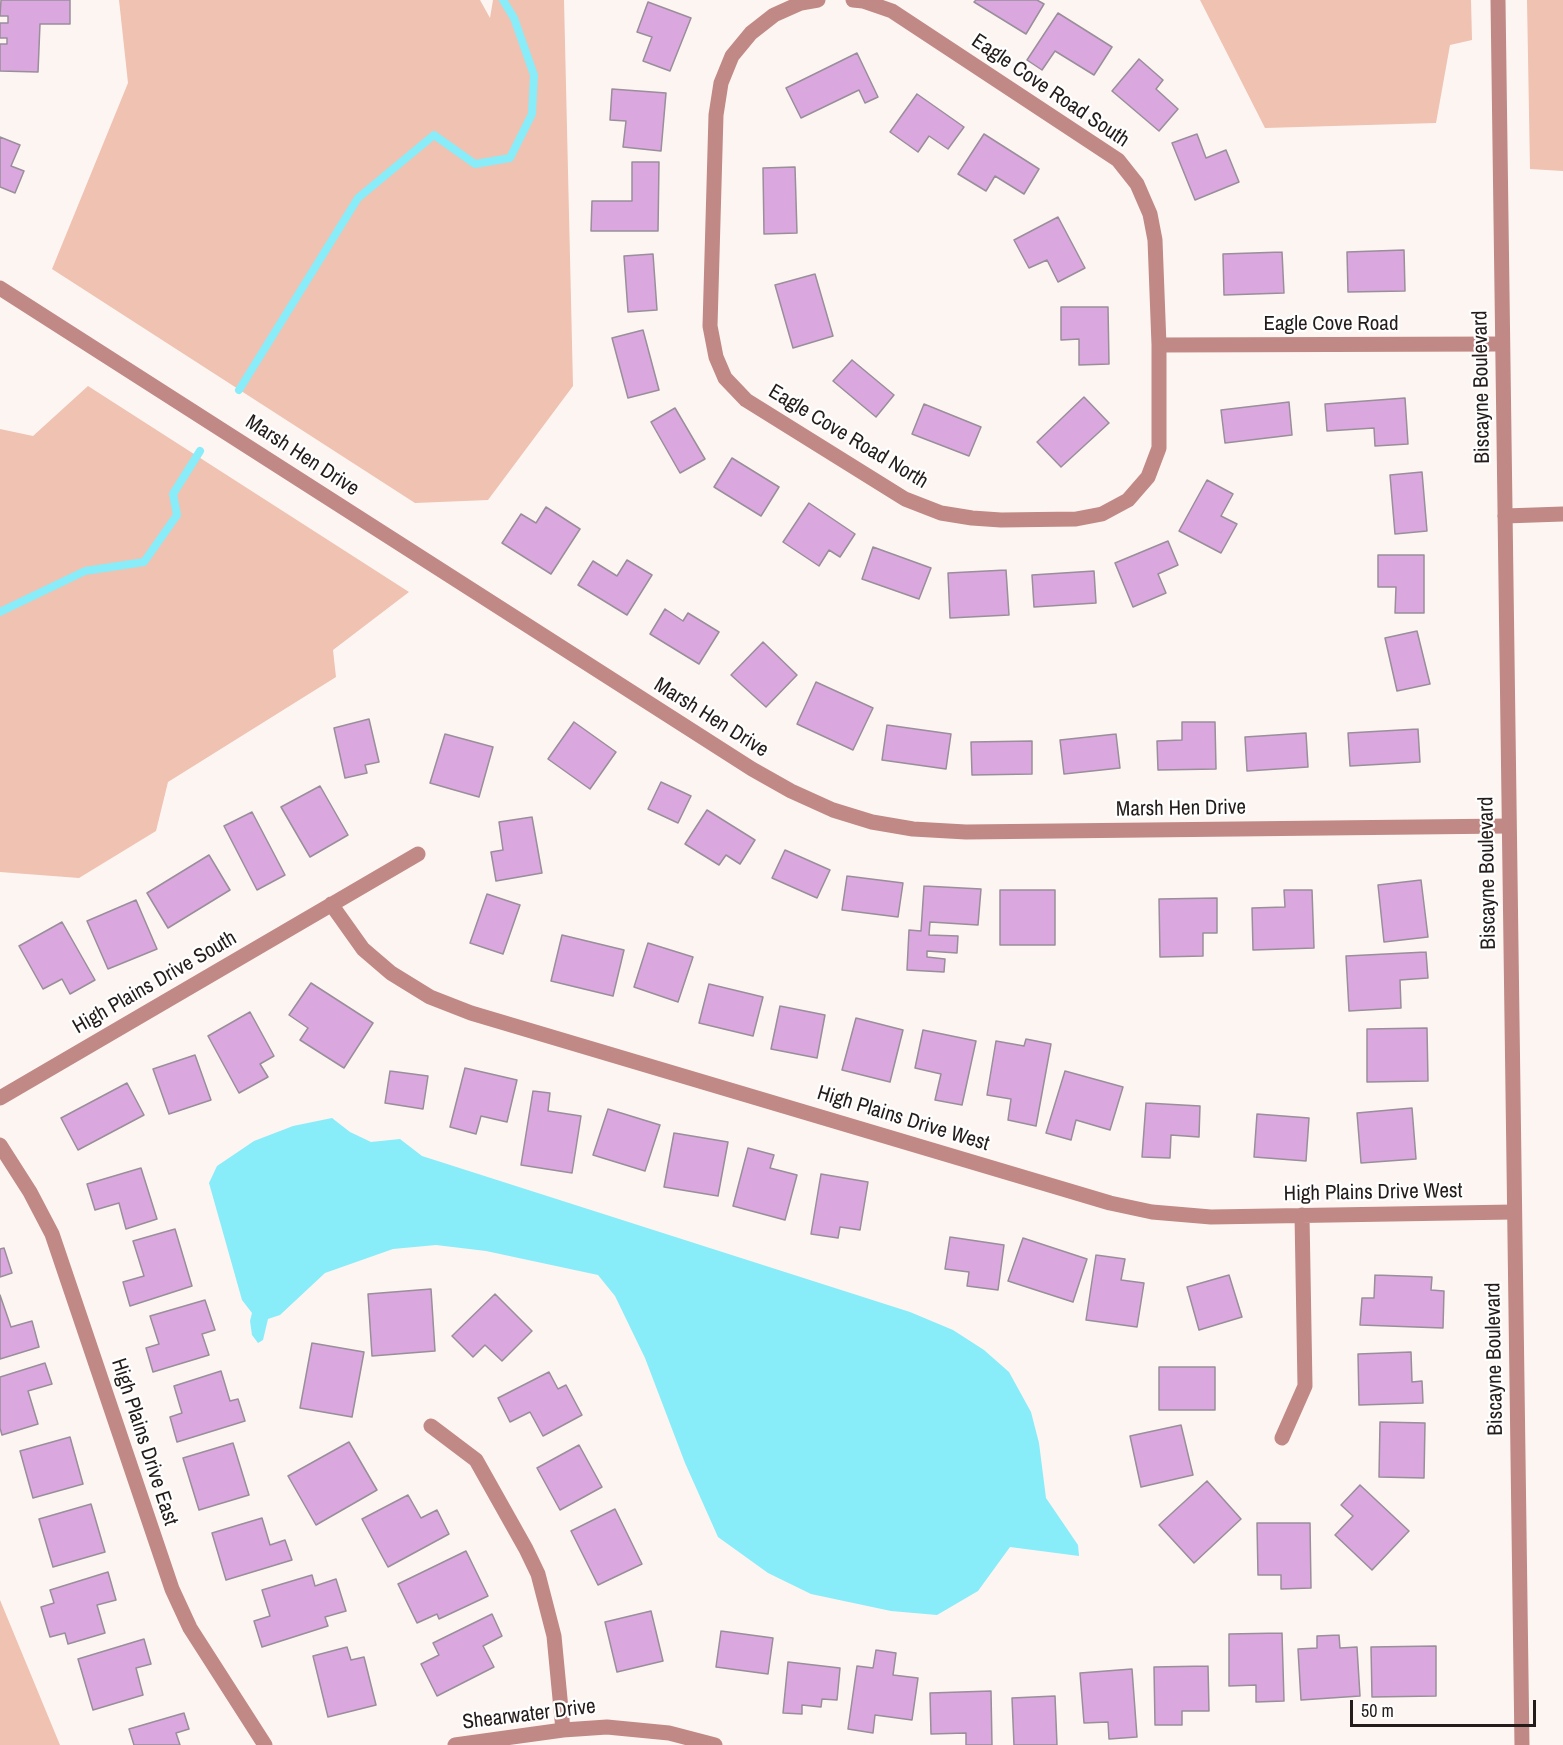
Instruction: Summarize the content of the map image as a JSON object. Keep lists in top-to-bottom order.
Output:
{
  "streets": {
    "street": [
      "Eagle Cove Road South",
      "Eagle Cove Road",
      "Biscayne Boulevard",
      "Eagle Cove Road North",
      "Marsh Hen Drive",
      "High Plains Drive South",
      "High Plains Drive West",
      "High Plains Drive East",
      "Shearwater Drive"
    ]
  },
  "crossings": [
    ["Eagle Cove Road South", "Eagle Cove Road"],
    ["Eagle Cove Road South", "Eagle Cove Road North"],
    ["Eagle Cove Road", "Biscayne Boulevard"],
    ["Eagle Cove Road", "Eagle Cove Road North"],
    ["Biscayne Boulevard", "Marsh Hen Drive"],
    ["Biscayne Boulevard", "High Plains Drive West"],
    ["High Plains Drive South", "High Plains Drive West"]
  ],
  "scale_bar": "50 m"
}
